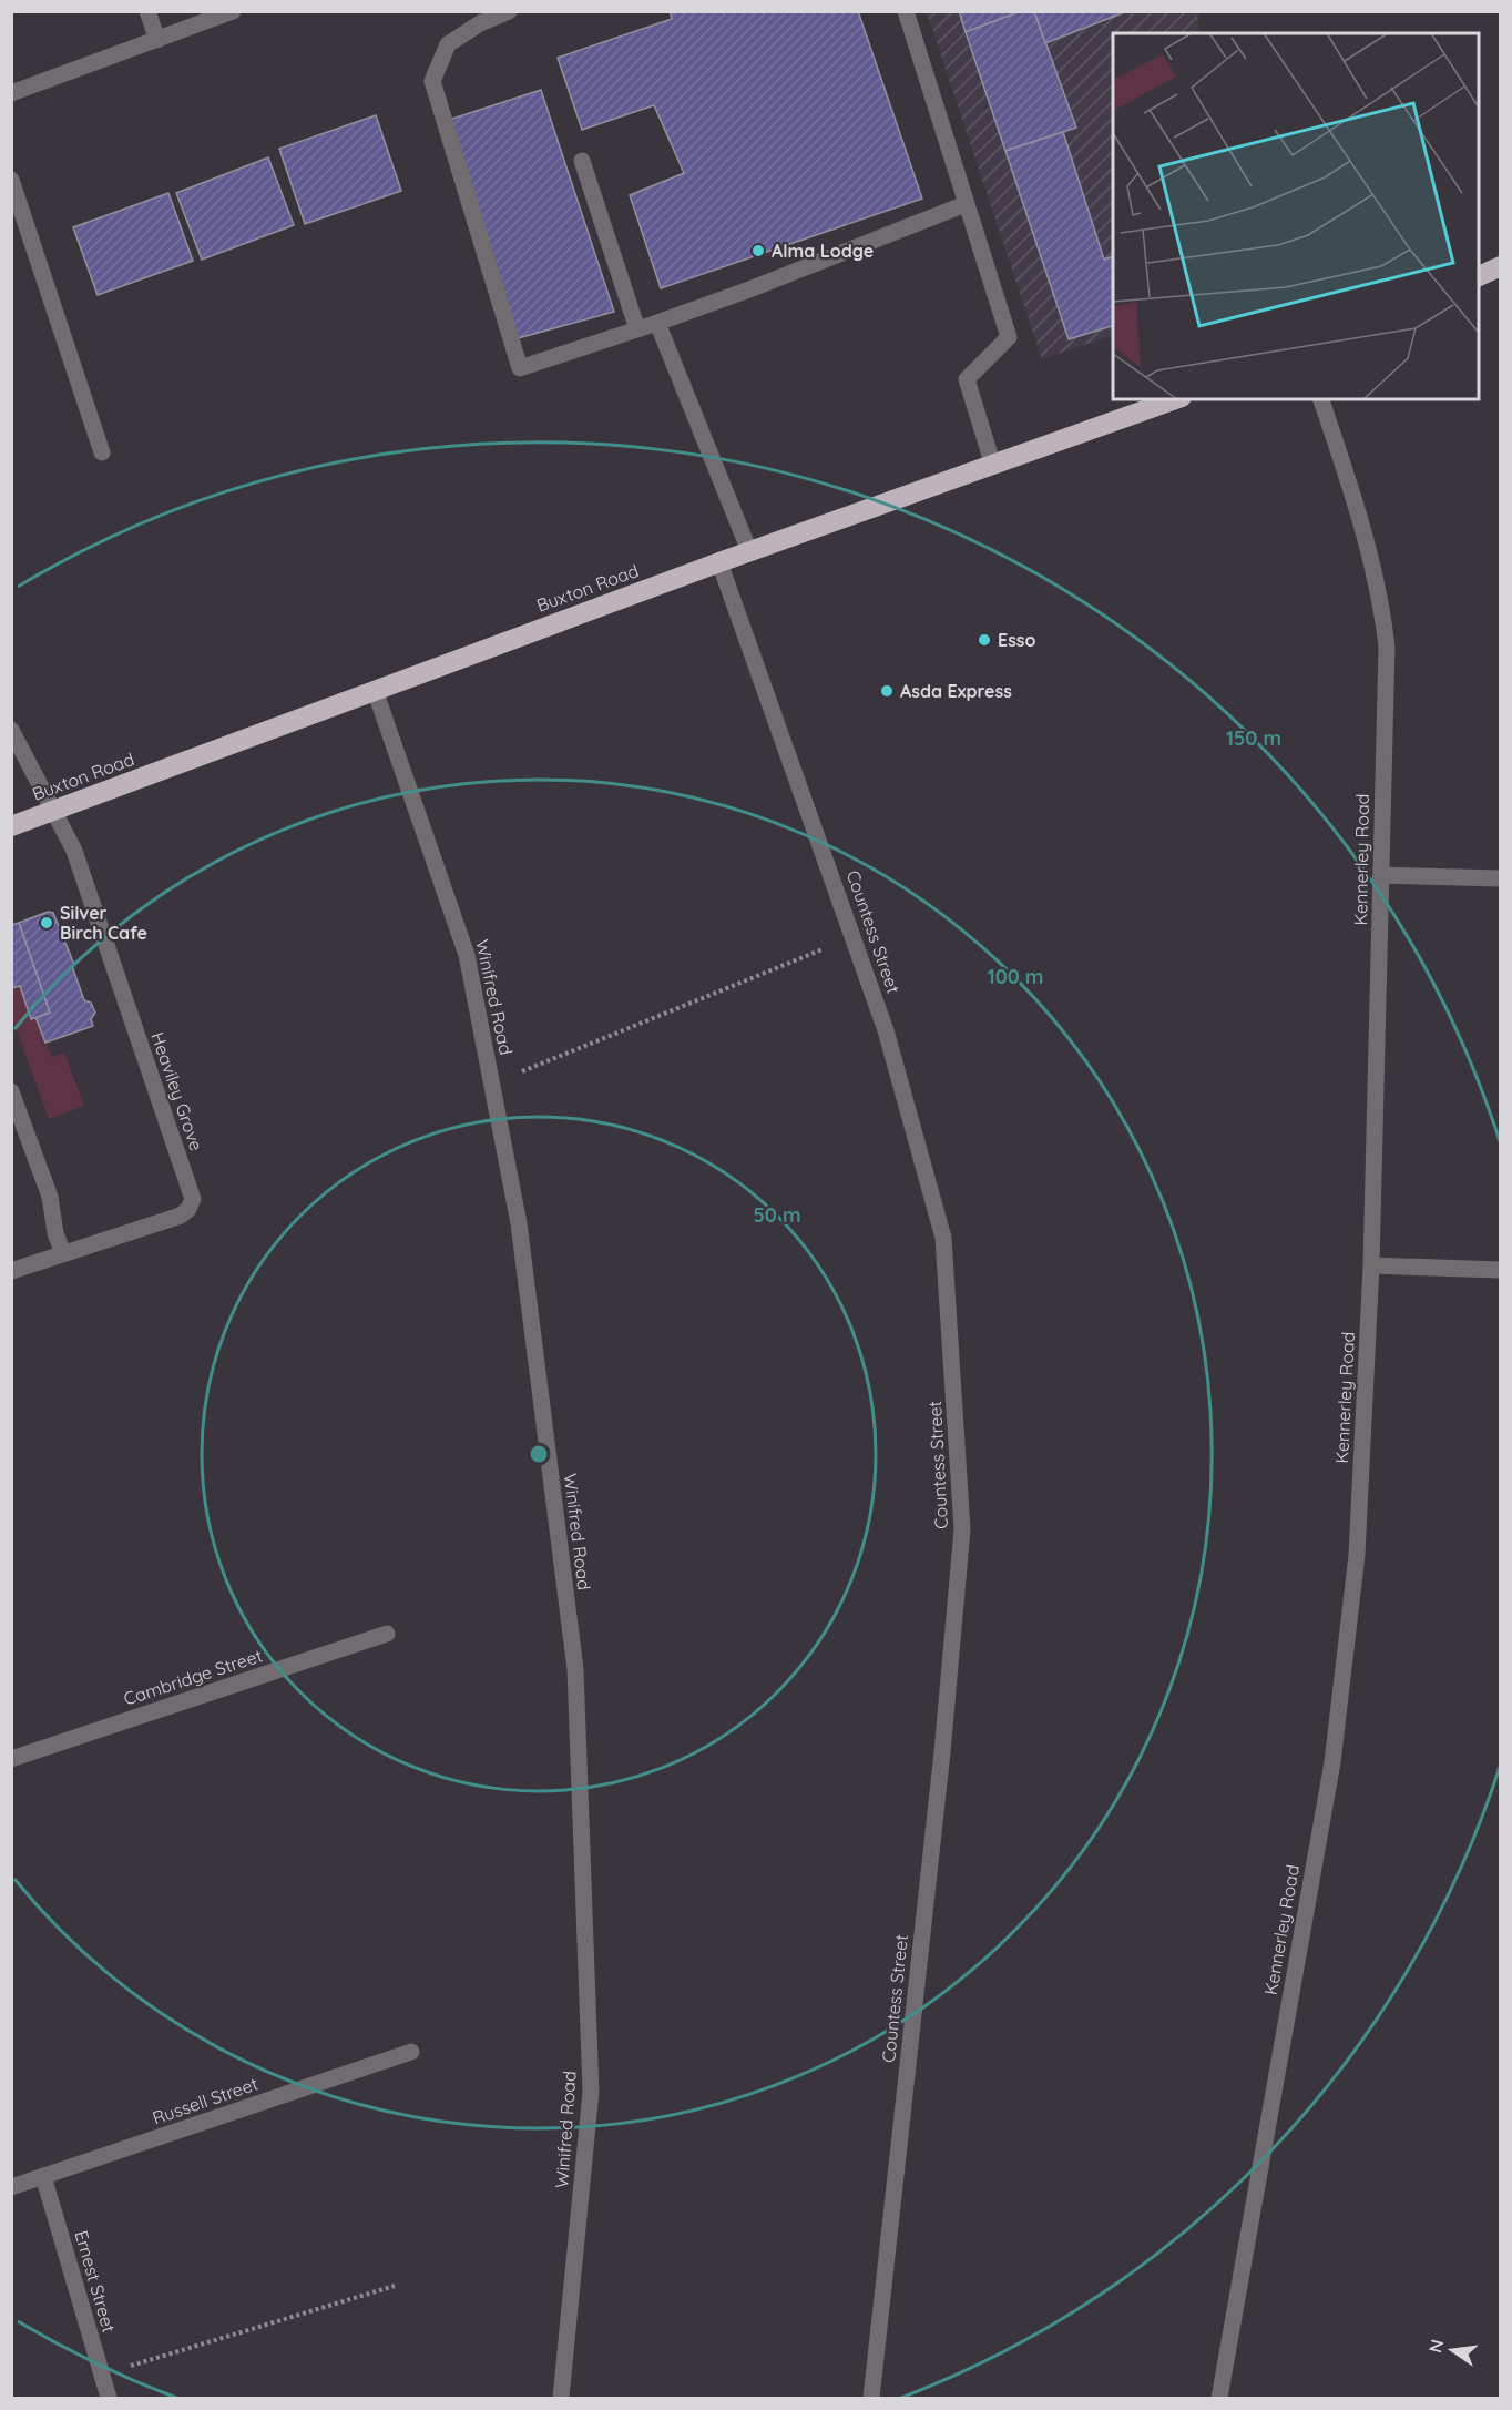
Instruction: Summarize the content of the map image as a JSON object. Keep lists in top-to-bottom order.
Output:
{
  "streets": {
    "highway": ["Buxton Road"],
    "street": [
      "Kennerley Road",
      "Countess Street",
      "Winifred Road",
      "Heaviley Grove",
      "Cambridge Street",
      "Russell Street",
      "Ernest Street"
    ]
  },
  "crossings": [
    ["Buxton Road", "Countess Street"],
    ["Buxton Road", "Winifred Road"],
    ["Buxton Road", "Heaviley Grove"],
    ["Russell Street", "Ernest Street"]
  ],
  "places": [
    "Alma Lodge",
    "Esso",
    "Asda Express",
    "Silver Birch Cafe"
  ],
  "north": "left",
  "rings": ["150 m", "100 m", "50 m"]
}
